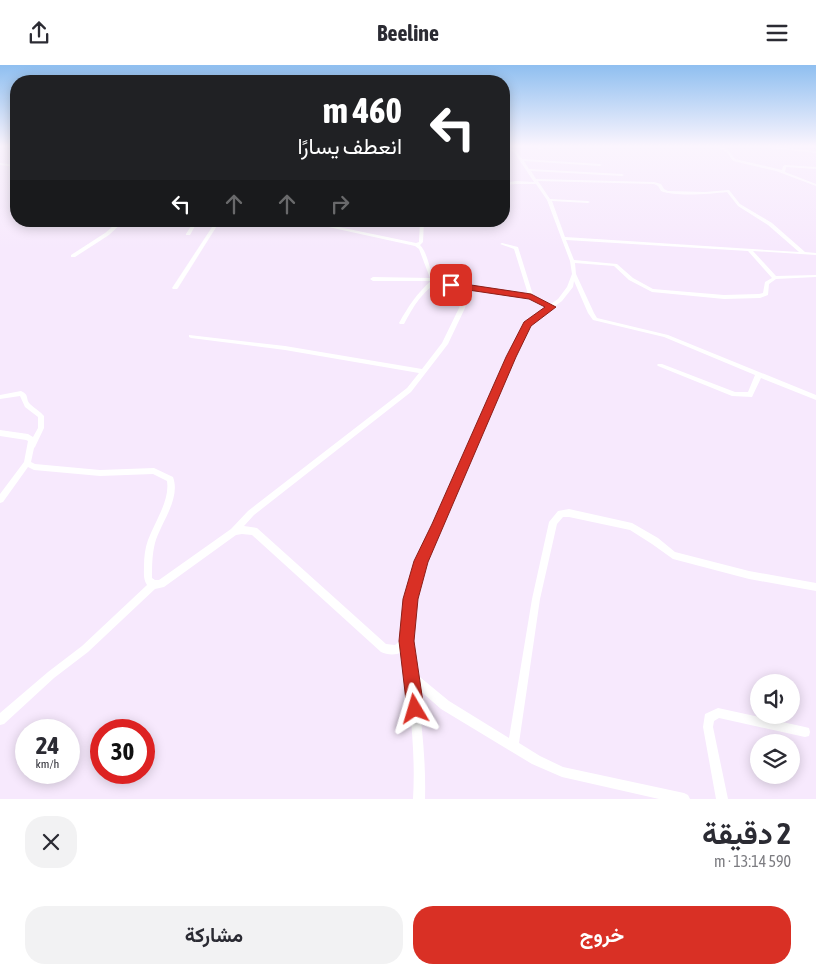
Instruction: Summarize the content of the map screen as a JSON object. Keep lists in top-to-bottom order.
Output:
{
  "page": {
    "header": "Beeline",
    "turn": ["460 m", "انعطف يسارًا"],
    "speed": "24 km/h",
    "limit": "30",
    "heading": ["2 دقيقة", "590 m · 13:14"],
    "buttons": ["خروج", "مشاركة"]
  }
}
